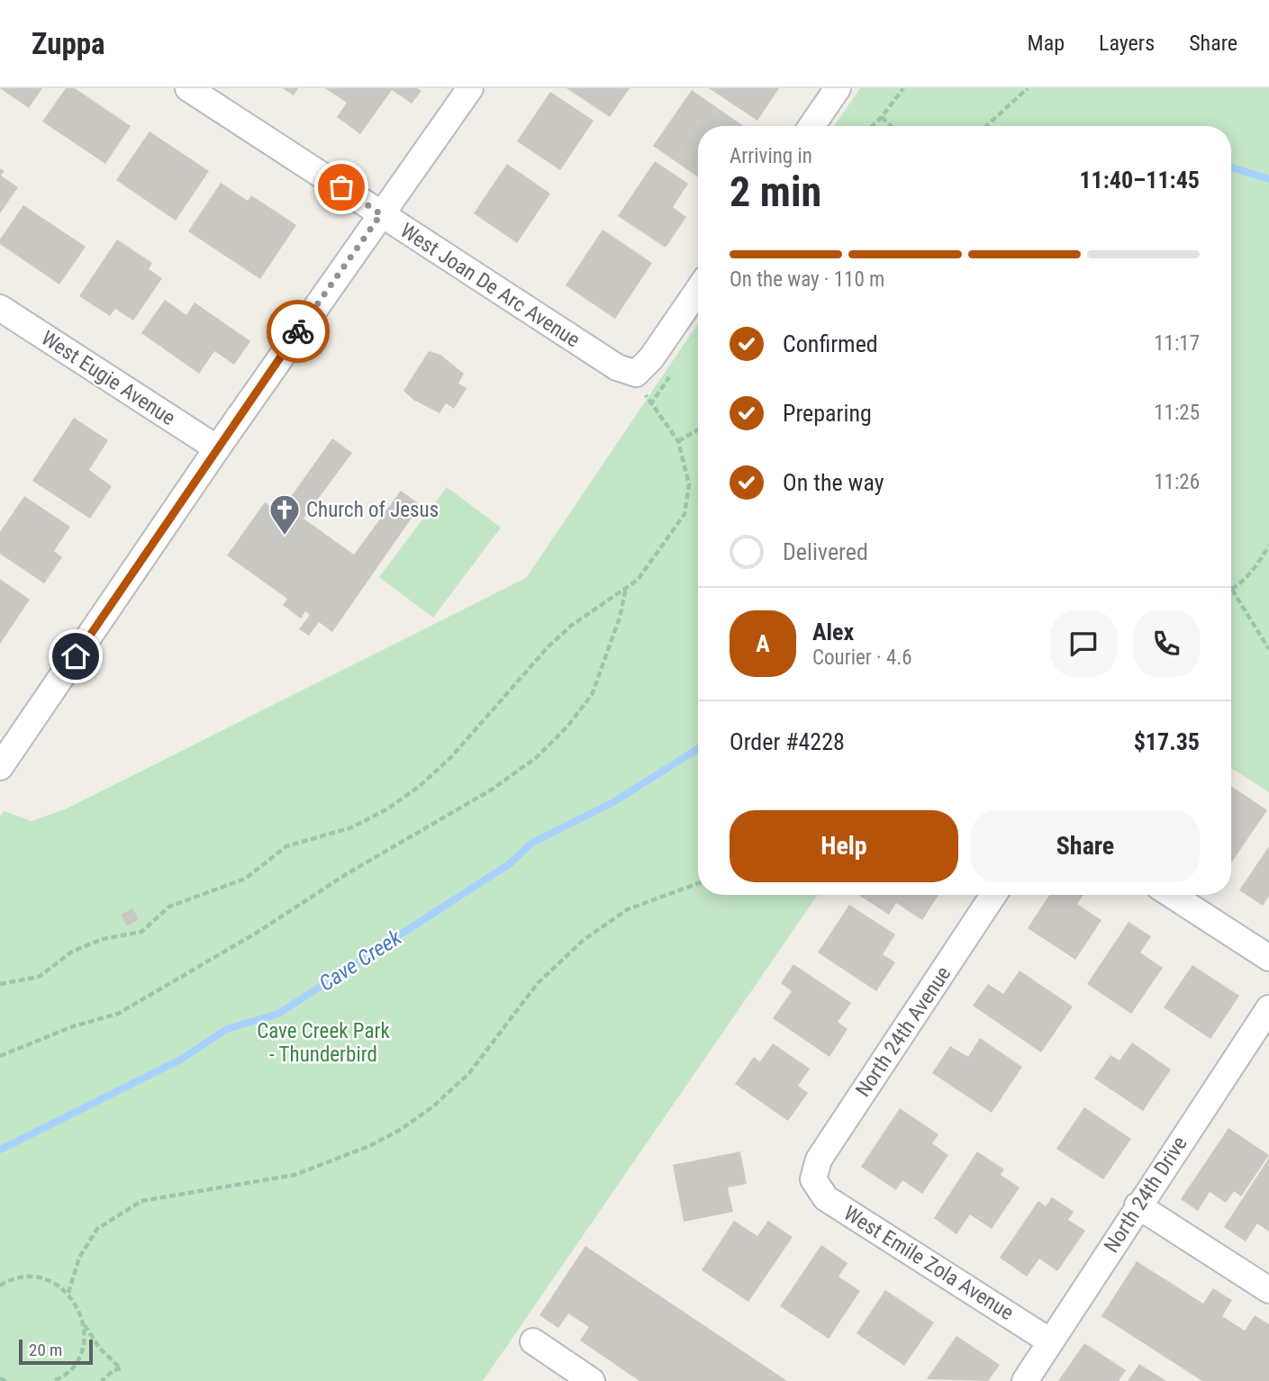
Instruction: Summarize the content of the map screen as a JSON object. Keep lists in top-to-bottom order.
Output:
{
  "streets": {
    "street": [
      "West Joan De Arc Avenue",
      "West Eugie Avenue",
      "North 24th Avenue",
      "North 24th Drive",
      "West Emile Zola Avenue"
    ]
  },
  "crossings": [
    ["North 24th Avenue", "West Emile Zola Avenue"],
    ["North 24th Drive", "West Emile Zola Avenue"]
  ],
  "water": ["Cave Creek"],
  "parks": ["Cave Creek Park - Thunderbird"],
  "places": {
    "church": ["Church of Jesus"]
  },
  "scale_bar": "20 m",
  "page": {
    "header": "Zuppa",
    "nav": ["Map", "Layers", "Share"],
    "heading": ["2 min", "Arriving in", "11:40–11:45"],
    "panel": [
      "Alex",
      "Courier · 4.6",
      "Order #4228",
      "$17.35"
    ],
    "bar": "On the way · 110 m",
    "list": [
      ["Confirmed", "11:17"],
      ["Preparing", "11:25"],
      ["On the way", "11:26"],
      "Delivered"
    ],
    "round": "A",
    "buttons": ["Help", "Share"],
    "scale": "20 m"
  }
}
